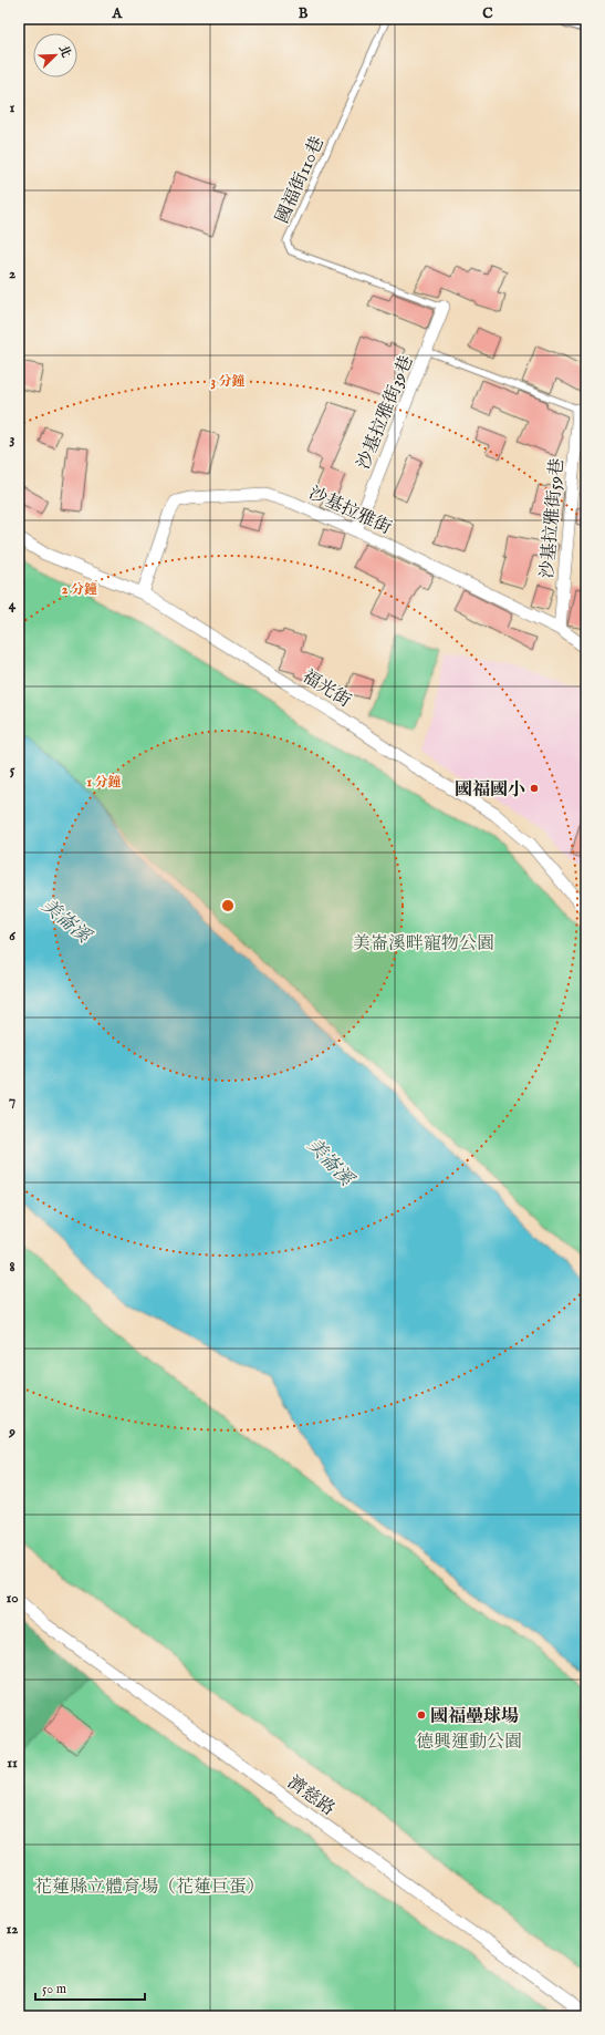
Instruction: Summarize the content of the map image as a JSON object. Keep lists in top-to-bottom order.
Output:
{
  "streets": {
    "street": [
      "沙基拉雅街39巷",
      "沙基拉雅街",
      "沙基拉雅街59巷",
      "福光街",
      "濟慈路"
    ],
    "lane": ["國福街110巷"]
  },
  "crossings": [
    ["國福街110巷", "沙基拉雅街39巷"],
    ["沙基拉雅街39巷", "沙基拉雅街"],
    ["沙基拉雅街", "沙基拉雅街59巷"],
    ["沙基拉雅街", "福光街"]
  ],
  "water": ["美崙溪"],
  "parks": ["美崙溪畔寵物公園", "德興運動公園", "花蓮縣立體育場（花蓮巨蛋）"],
  "places": ["國福國小", "國福壘球場"],
  "scale_bar": "50 m",
  "north": "top right",
  "grid": {
    "columns": ["A", "B", "C"],
    "rows": [
      "1",
      "2",
      "3",
      "4",
      "5",
      "6",
      "7",
      "8",
      "9",
      "10",
      "11",
      "12"
    ]
  },
  "rings": ["3 分鐘", "2 分鐘", "1 分鐘"]
}
